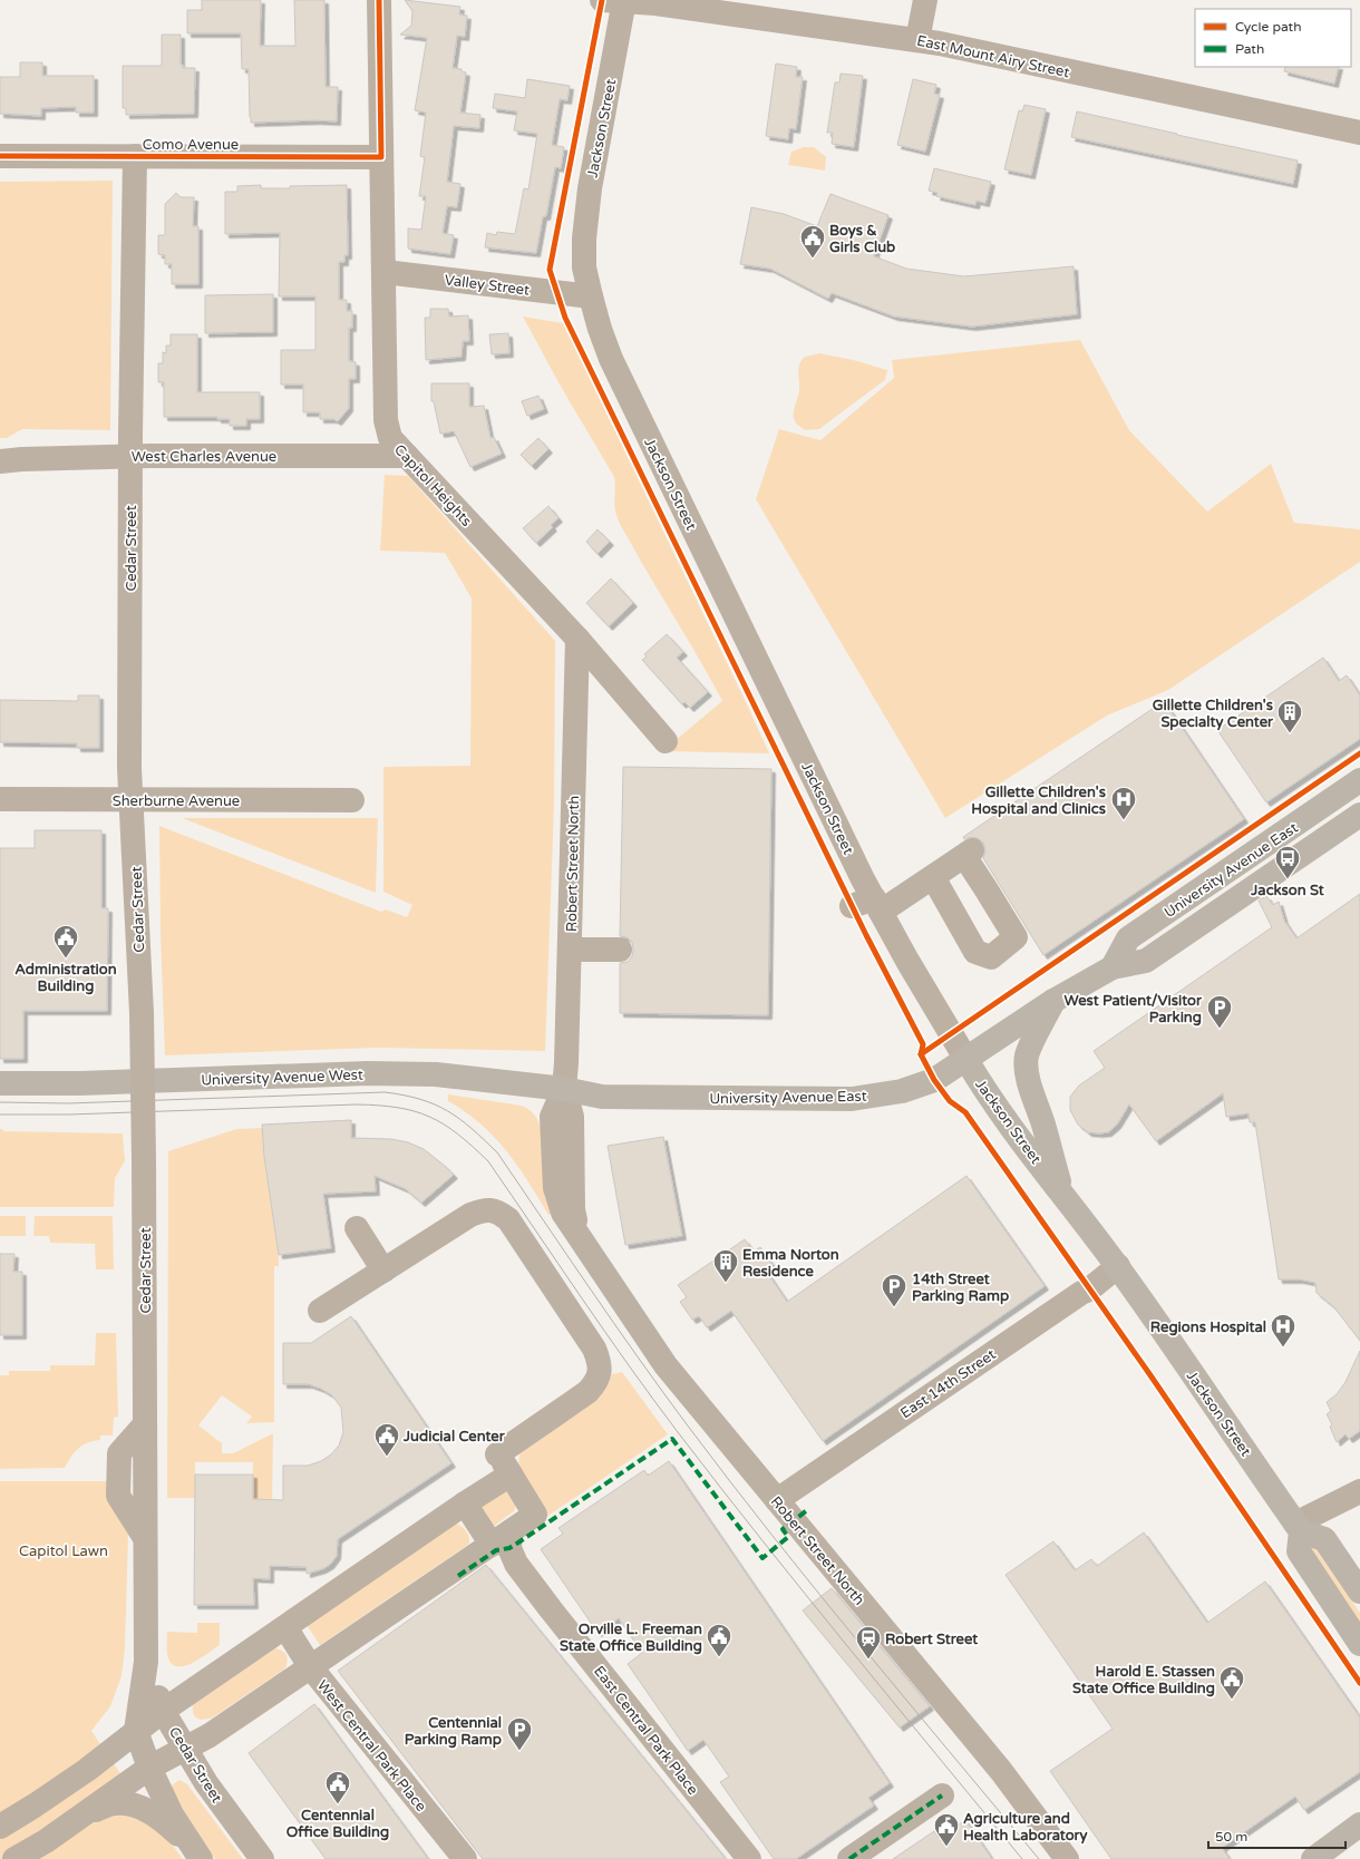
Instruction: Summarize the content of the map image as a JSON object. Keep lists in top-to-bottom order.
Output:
{
  "streets": {
    "main road": ["Jackson Street", "University Avenue East", "University Avenue West"],
    "street": [
      "East Mount Airy Street",
      "Como Avenue",
      "Valley Street",
      "West Charles Avenue",
      "Capitol Heights",
      "Cedar Street",
      "Sherburne Avenue",
      "Robert Street North",
      "East 14th Street",
      "East Central Park Place",
      "West Central Park Place"
    ]
  },
  "crossings": [
    ["East Mount Airy Street", "Jackson Street"],
    ["Jackson Street", "Valley Street"],
    ["Jackson Street", "University Avenue East"],
    ["Jackson Street", "East 14th Street"],
    ["Como Avenue", "Capitol Heights"],
    ["Como Avenue", "Cedar Street"],
    ["Valley Street", "Capitol Heights"],
    ["West Charles Avenue", "Capitol Heights"],
    ["West Charles Avenue", "Cedar Street"],
    ["Capitol Heights", "Robert Street North"],
    ["Cedar Street", "Sherburne Avenue"],
    ["Robert Street North", "University Avenue East"],
    ["Robert Street North", "University Avenue West"],
    ["Robert Street North", "East 14th Street"],
    ["University Avenue East", "University Avenue West"]
  ],
  "parks": ["Capitol Lawn"],
  "places": {
    "public building": [
      "Boys & Girls Club",
      "Administration Building",
      "Judicial Center",
      "Orville L. Freeman State Office Building",
      "Harold E. Stassen State Office Building",
      "Centennial Office Building",
      "Agriculture and Health Laboratory"
    ],
    "building": ["Gillette Children's Specialty Center", "Emma Norton Residence"],
    "hospital": ["Gillette Children's Hospital and Clinics", "Regions Hospital"],
    "bus stop": ["Jackson St"],
    "parking": ["West Patient/Visitor Parking", "14th Street Parking Ramp", "Centennial Parking Ramp"],
    "station": ["Robert Street"]
  },
  "legend": ["Cycle path", "Path"],
  "scale_bar": "50 m"
}
